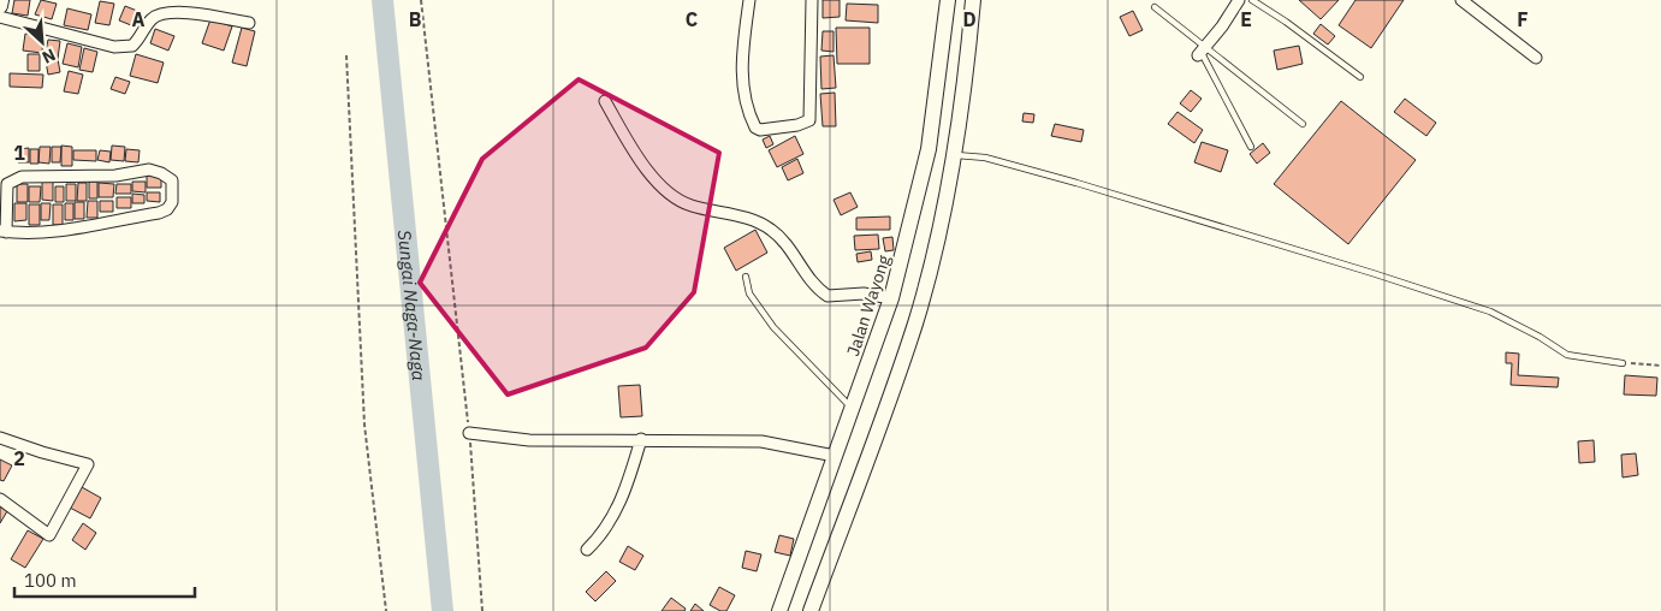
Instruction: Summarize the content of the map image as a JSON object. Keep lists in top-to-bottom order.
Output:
{
  "streets": {
    "main road": ["Jalan Wayong"]
  },
  "water": ["Sungai Naga-Naga"],
  "scale_bar": "100 m",
  "north": "bottom right",
  "grid": {
    "columns": [
      "A",
      "B",
      "C",
      "D",
      "E",
      "F"
    ],
    "rows": ["1", "2"]
  }
}
